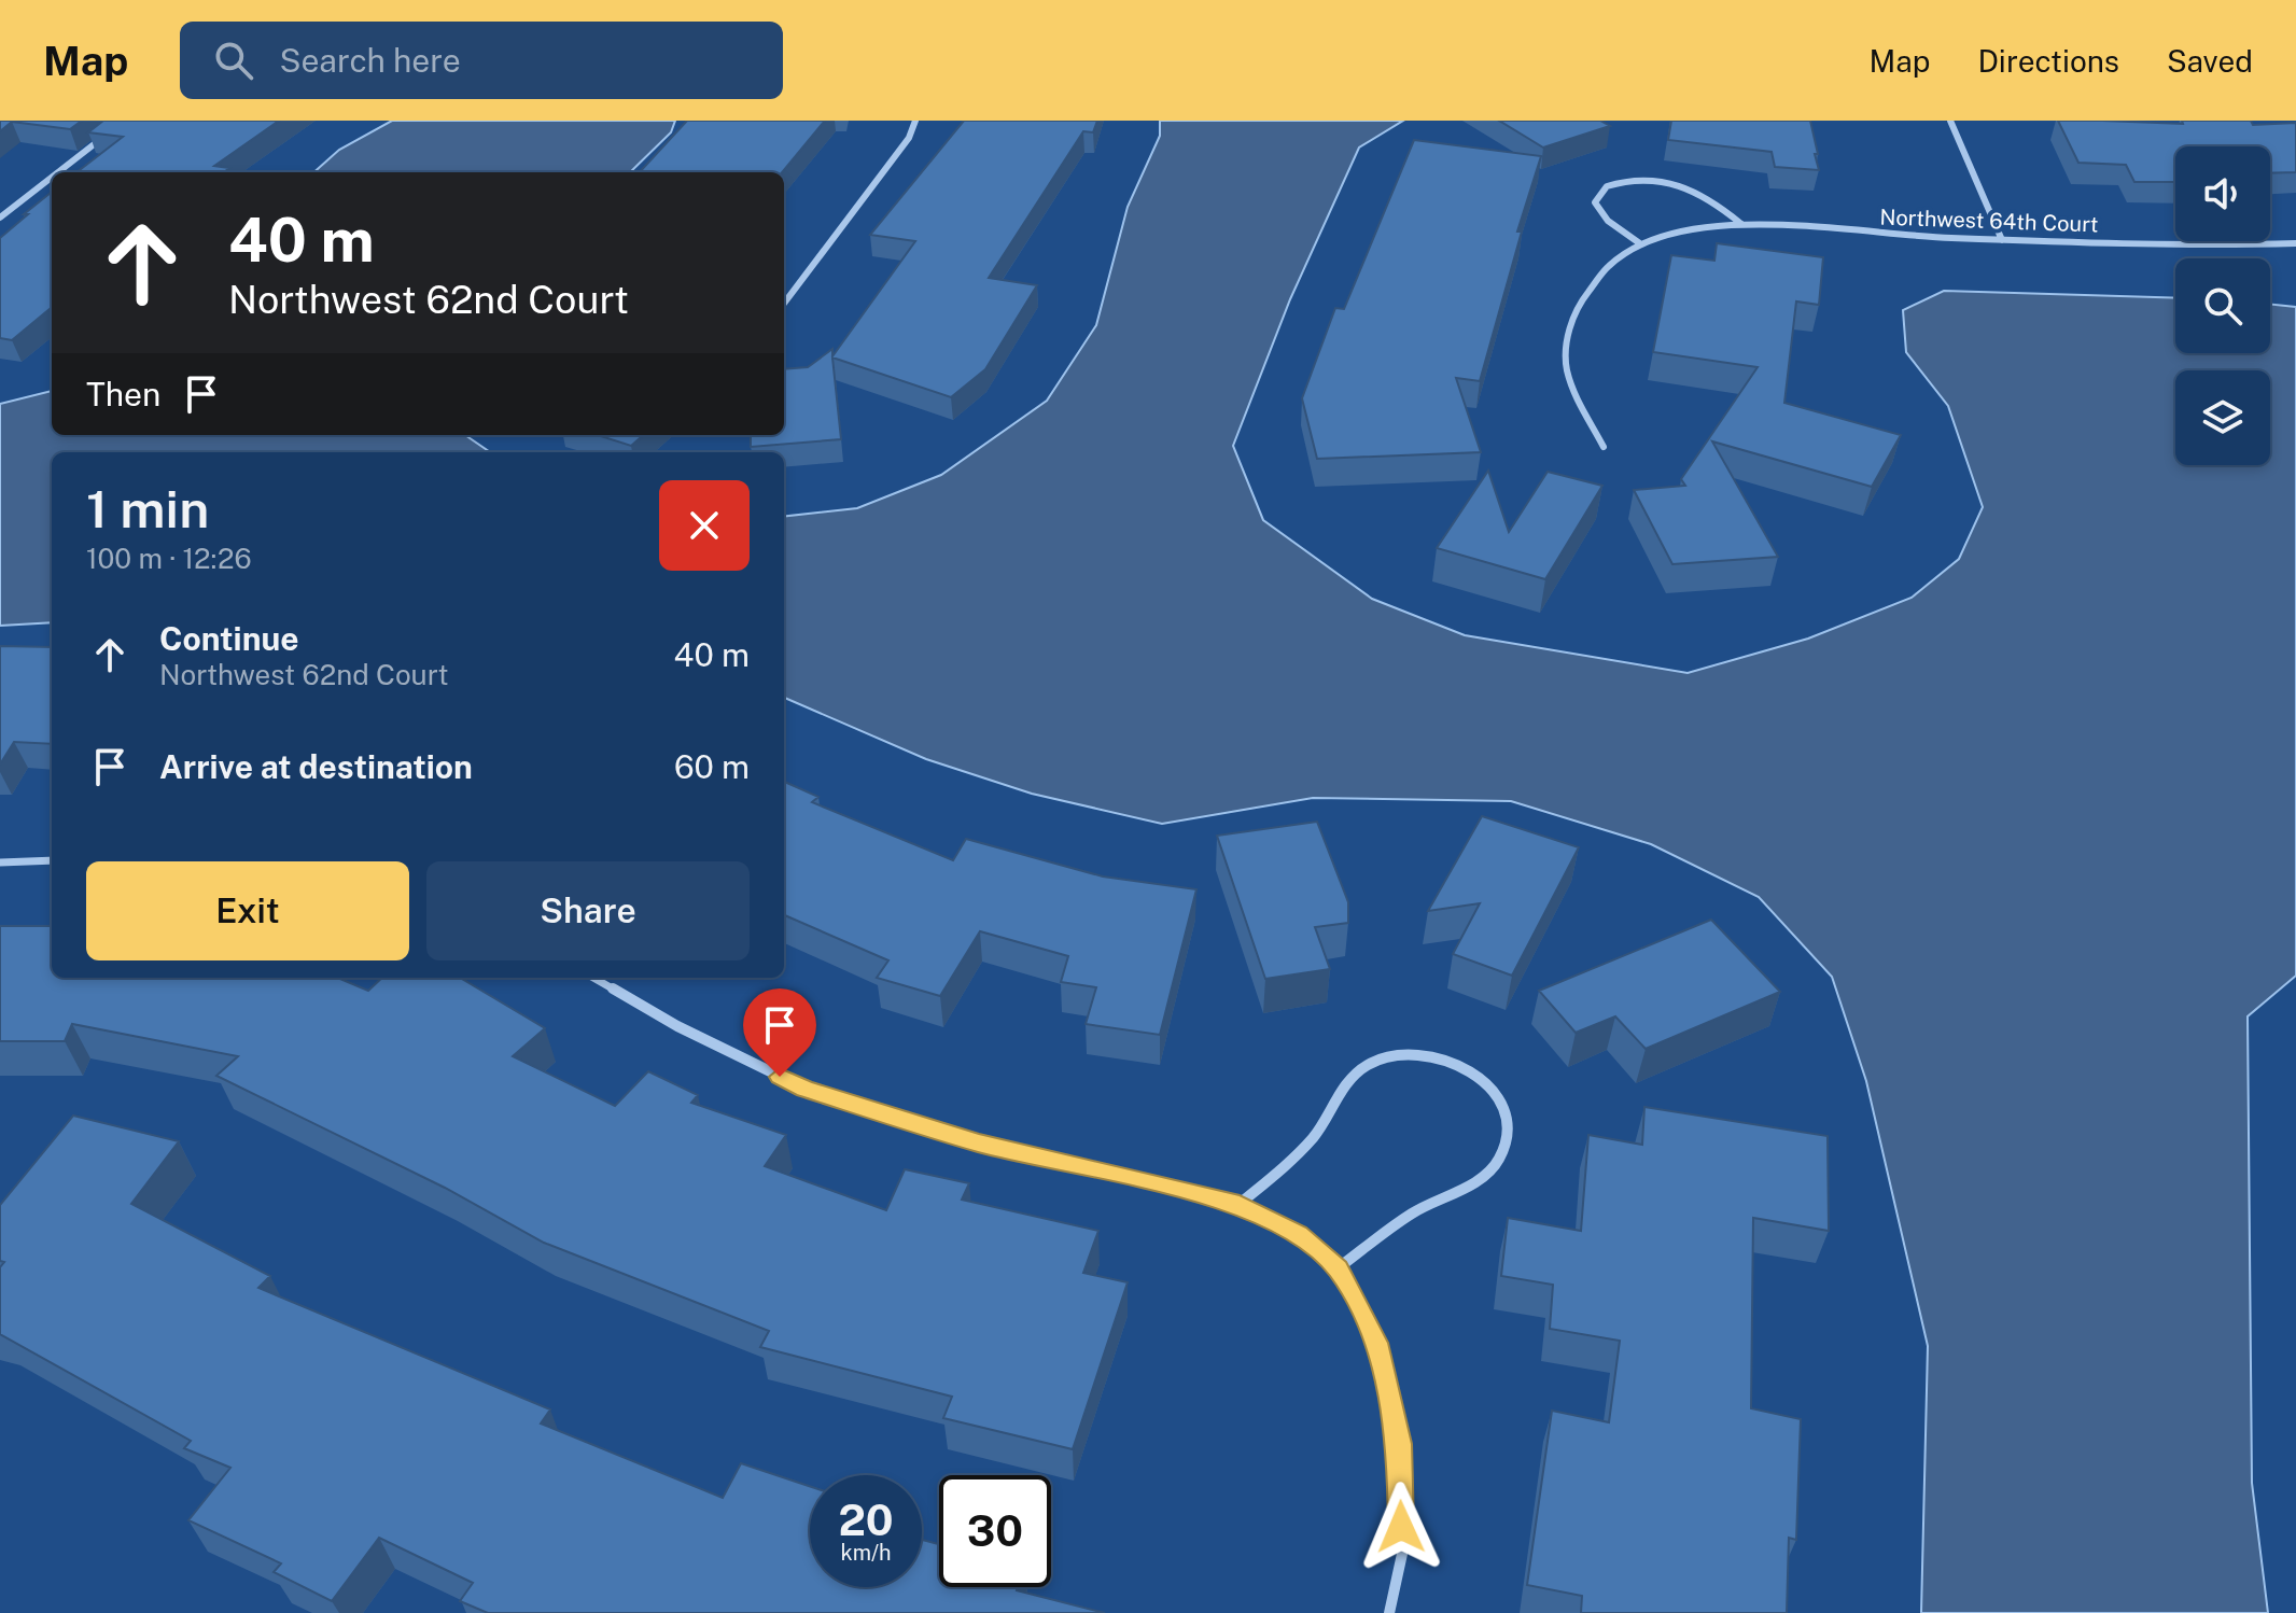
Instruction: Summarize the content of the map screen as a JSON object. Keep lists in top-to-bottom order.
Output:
{
  "streets": {
    "street": ["Northwest 64th Court"]
  },
  "page": {
    "header": "Map",
    "search": "Search here",
    "nav": ["Map", "Directions", "Saved"],
    "turn": ["40 m", "Northwest 62nd Court"],
    "then": "Then",
    "heading": ["1 min", "100 m · 12:26"],
    "list": [
      {
        "name": "Continue",
        "note": "Northwest 62nd Court",
        "value": "40 m"
      },
      {
        "name": "Arrive at destination",
        "value": "60 m"
      }
    ],
    "buttons": ["Exit", "Share"],
    "speed": "20 km/h",
    "limit": "30"
  }
}
